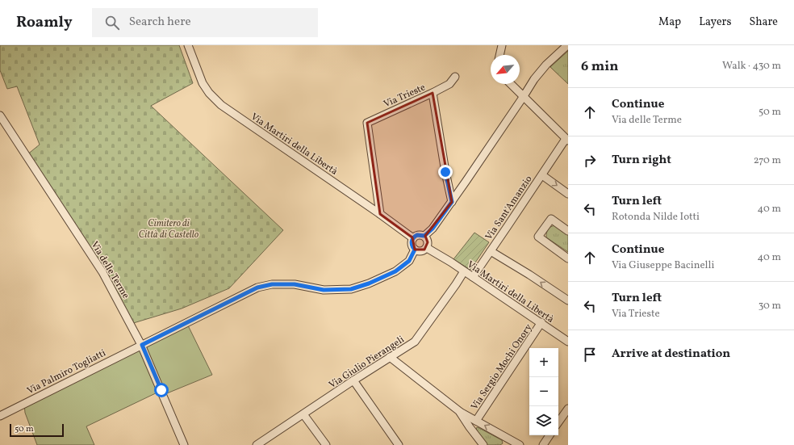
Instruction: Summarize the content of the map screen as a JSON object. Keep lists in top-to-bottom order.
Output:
{
  "streets": {
    "street": [
      "Via Trieste",
      "Via Martiri della Libertà",
      "Via Sant'Amanzio",
      "Via delle Terme",
      "Via Giulio Pierangeli",
      "Via Sergio Mochi Onory",
      "Via Palmiro Togliatti"
    ]
  },
  "crossings": [
    ["Via Trieste", "Via Martiri della Libertà"],
    ["Via Martiri della Libertà", "Via Sant'Amanzio"],
    ["Via Martiri della Libertà", "Via Giulio Pierangeli"],
    ["Via Martiri della Libertà", "Via Sergio Mochi Onory"],
    ["Via Martiri della Libertà", "Via Palmiro Togliatti"],
    ["Via delle Terme", "Via Palmiro Togliatti"]
  ],
  "parks": ["Cimitero di Città di Castello"],
  "scale_bar": "50 m",
  "north": "bottom left",
  "page": {
    "header": "Roamly",
    "search": "Search here",
    "nav": ["Map", "Layers", "Share"],
    "heading": ["6 min", "Walk · 430 m"],
    "list": [
      ["Continue", "Via delle Terme", "50 m"],
      ["Turn right", "270 m"],
      ["Turn left", "Rotonda Nilde Iotti", "40 m"],
      ["Continue", "Via Giuseppe Bacinelli", "40 m"],
      ["Turn left", "Via Trieste", "30 m"],
      "Arrive at destination"
    ],
    "map_buttons": ["+", "−"],
    "scale": "50 m"
  }
}
